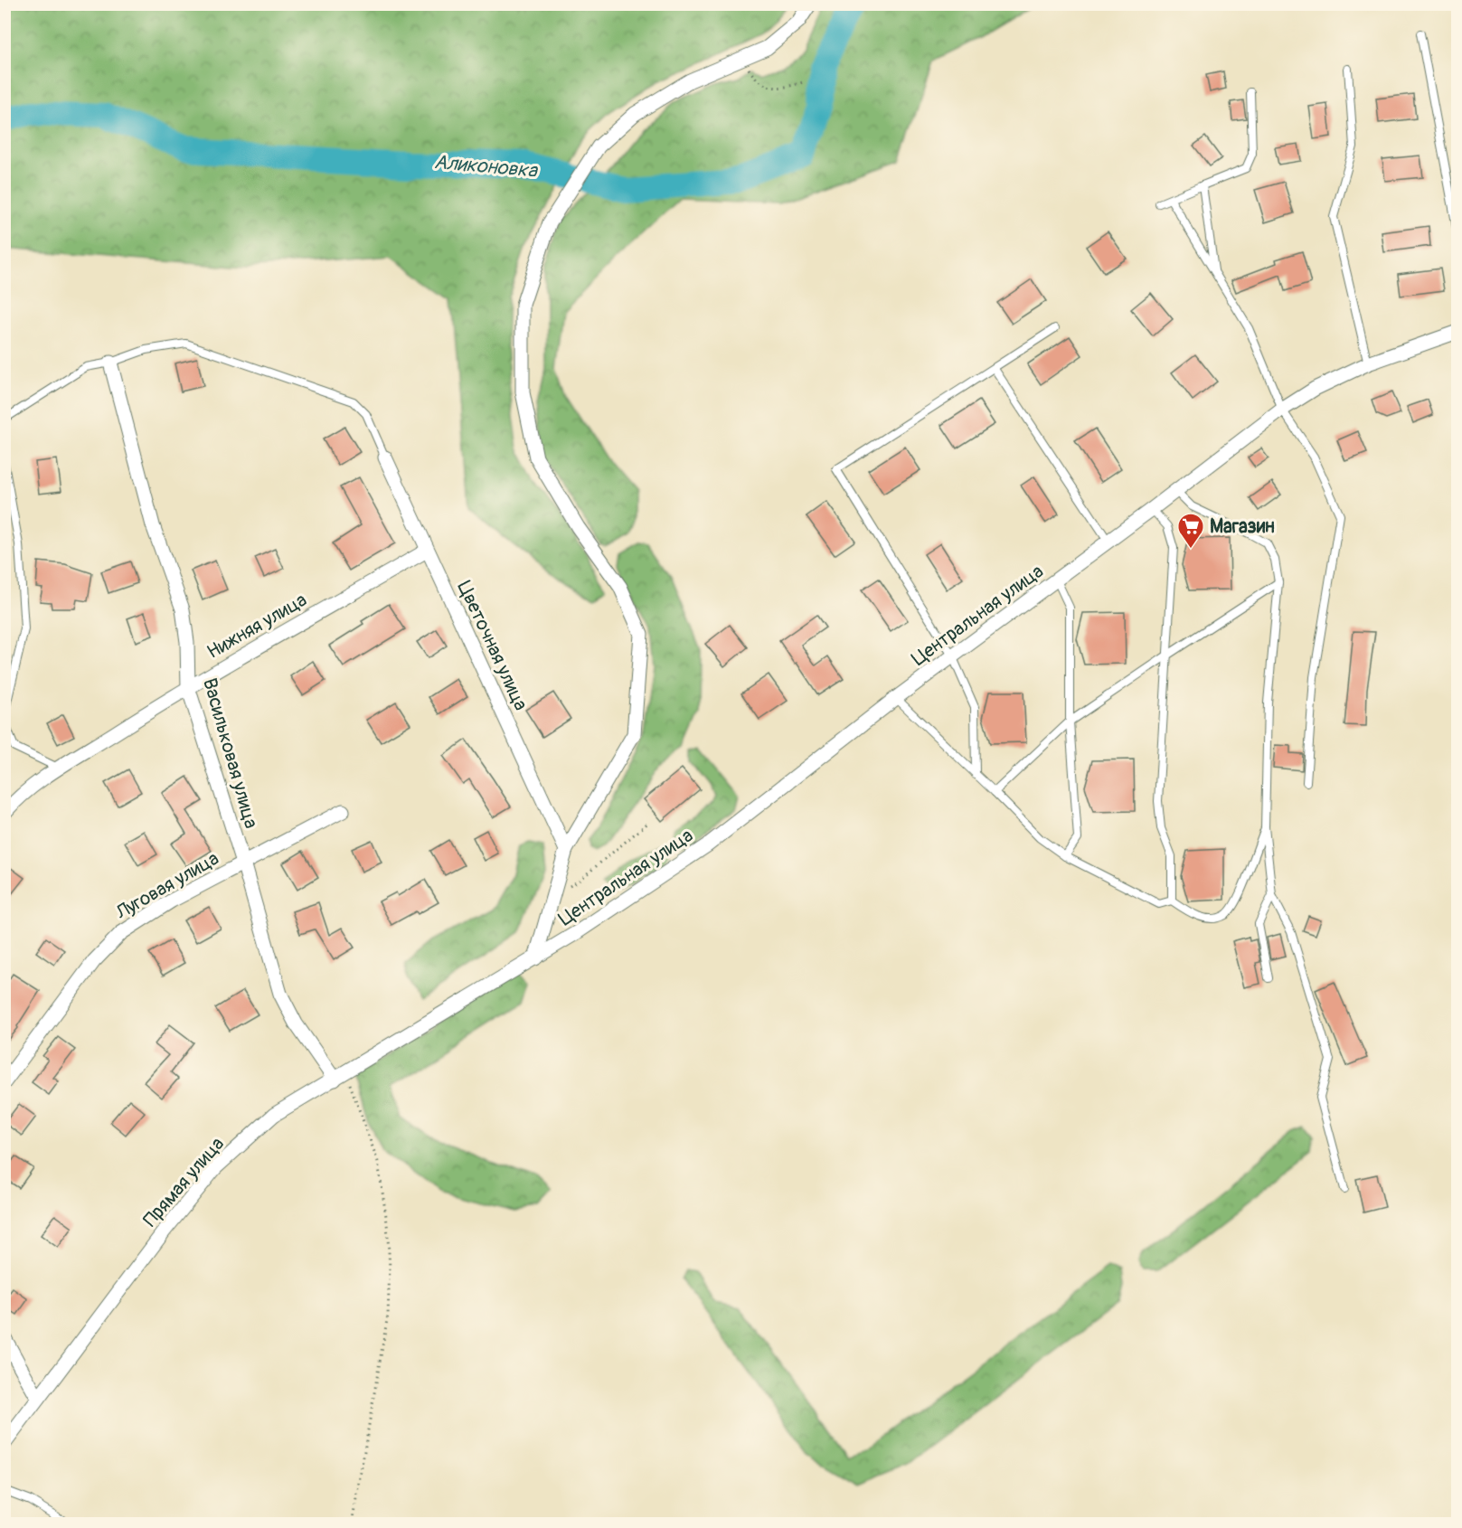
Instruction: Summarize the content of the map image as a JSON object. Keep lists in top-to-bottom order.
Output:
{
  "streets": {
    "street": [
      "Центральная улица",
      "Нижняя улица",
      "Цветочная улица",
      "Васильковая улица",
      "Луговая улица",
      "Прямая улица"
    ]
  },
  "crossings": [
    ["Центральная улица", "Прямая улица"],
    ["Нижняя улица", "Цветочная улица"],
    ["Нижняя улица", "Васильковая улица"],
    ["Васильковая улица", "Луговая улица"],
    ["Васильковая улица", "Прямая улица"]
  ],
  "water": ["Аликоновка"],
  "places": {
    "supermarket": ["Магазин"]
  }
}
